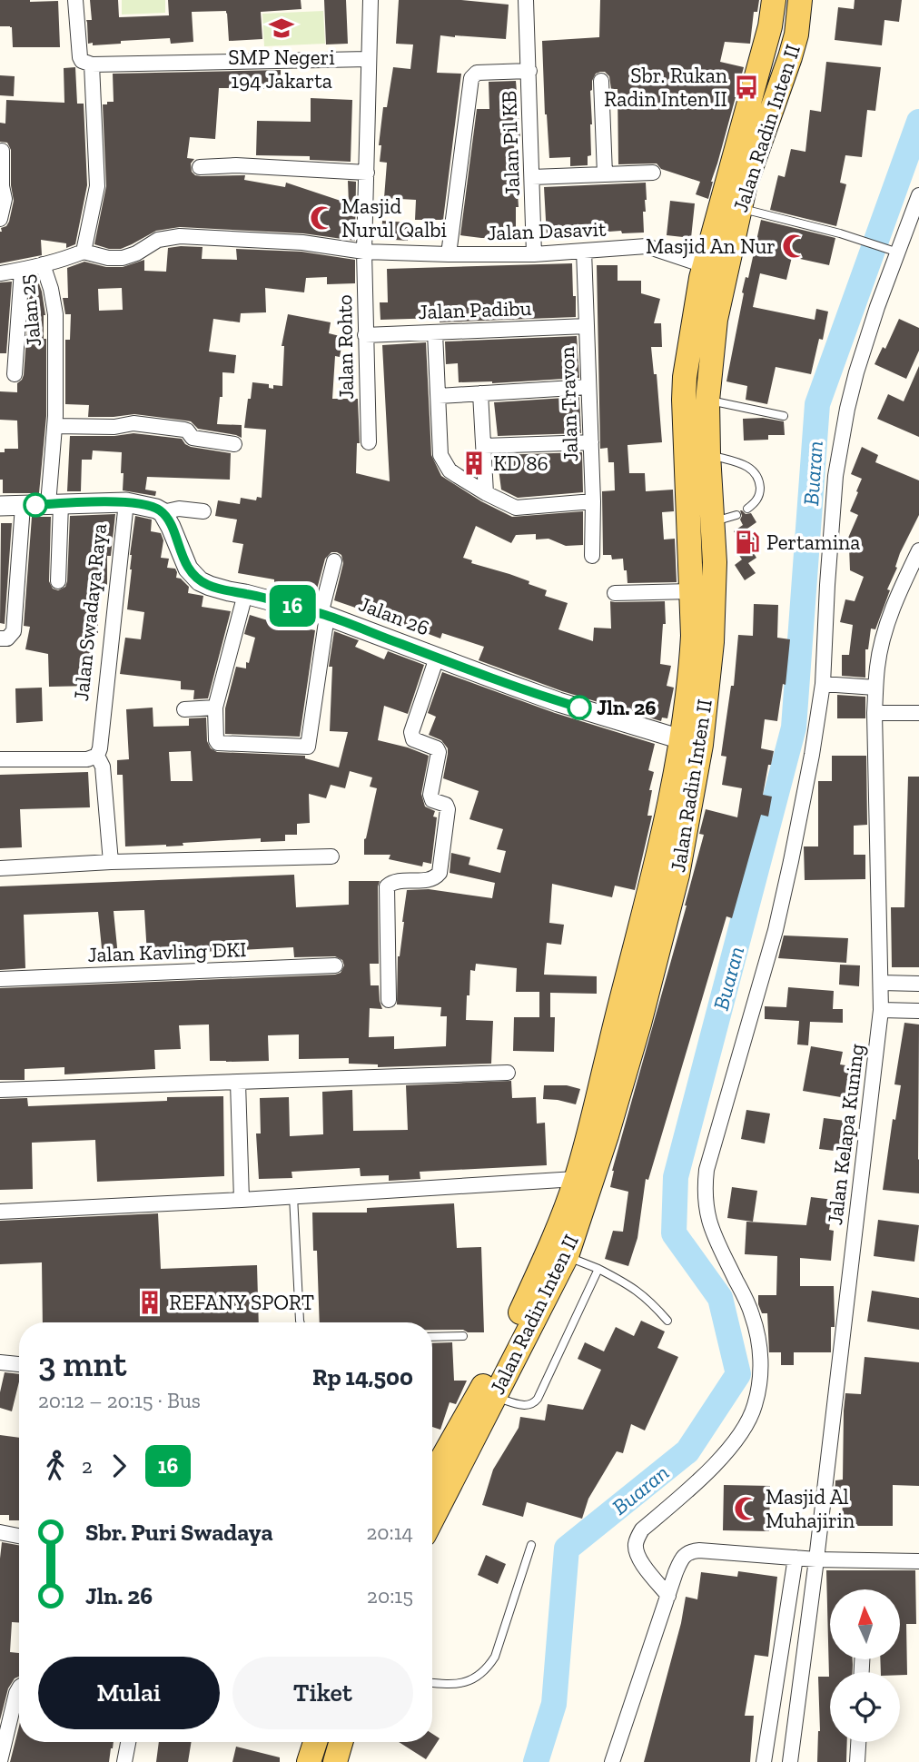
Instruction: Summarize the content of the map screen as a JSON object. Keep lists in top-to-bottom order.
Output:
{
  "streets": {
    "main road": ["Jalan Radin Inten II"],
    "street": [
      "Jalan Pil KB",
      "Jalan Dasavit",
      "Jalan Padibu",
      "Jalan 25",
      "Jalan Rohto",
      "Jalan Travon",
      "Jalan Swadaya Raya",
      "Jalan 26",
      "Jalan Kavling DKI",
      "Jalan Kelapa Kuning"
    ]
  },
  "crossings": [
    ["Jalan Radin Inten II", "Jalan Dasavit"],
    ["Jalan Radin Inten II", "Jalan 26"],
    ["Jalan Pil KB", "Jalan Dasavit"],
    ["Jalan Dasavit", "Jalan 25"],
    ["Jalan Dasavit", "Jalan Rohto"],
    ["Jalan Dasavit", "Jalan Travon"],
    ["Jalan Padibu", "Jalan Rohto"],
    ["Jalan Padibu", "Jalan Travon"],
    ["Jalan 25", "Jalan Swadaya Raya"]
  ],
  "water": ["Buaran"],
  "places": {
    "school or university": ["SMP Negeri 194 Jakarta"],
    "bus stop": ["Sbr. Rukan Radin Inten II"],
    "mosque": ["Masjid Nurul Qalbi", "Masjid An Nur", "Masjid Al Muhajirin"],
    "building": ["KD 86", "REFANY SPORT"],
    "fuel station": ["Pertamina"],
    "other": ["Jln. 26"]
  },
  "lines": ["bus line 16"],
  "north": "top",
  "page": {
    "on_map": "16",
    "heading": ["3 mnt", "20:12 – 20:15 · Bus", "Rp 14,500"],
    "legs": ["2", "16"],
    "list": [
      {
        "name": "Sbr. Puri Swadaya",
        "value": "20:14"
      },
      {
        "name": "Jln. 26",
        "value": "20:15"
      }
    ],
    "buttons": ["Mulai", "Tiket"]
  }
}
